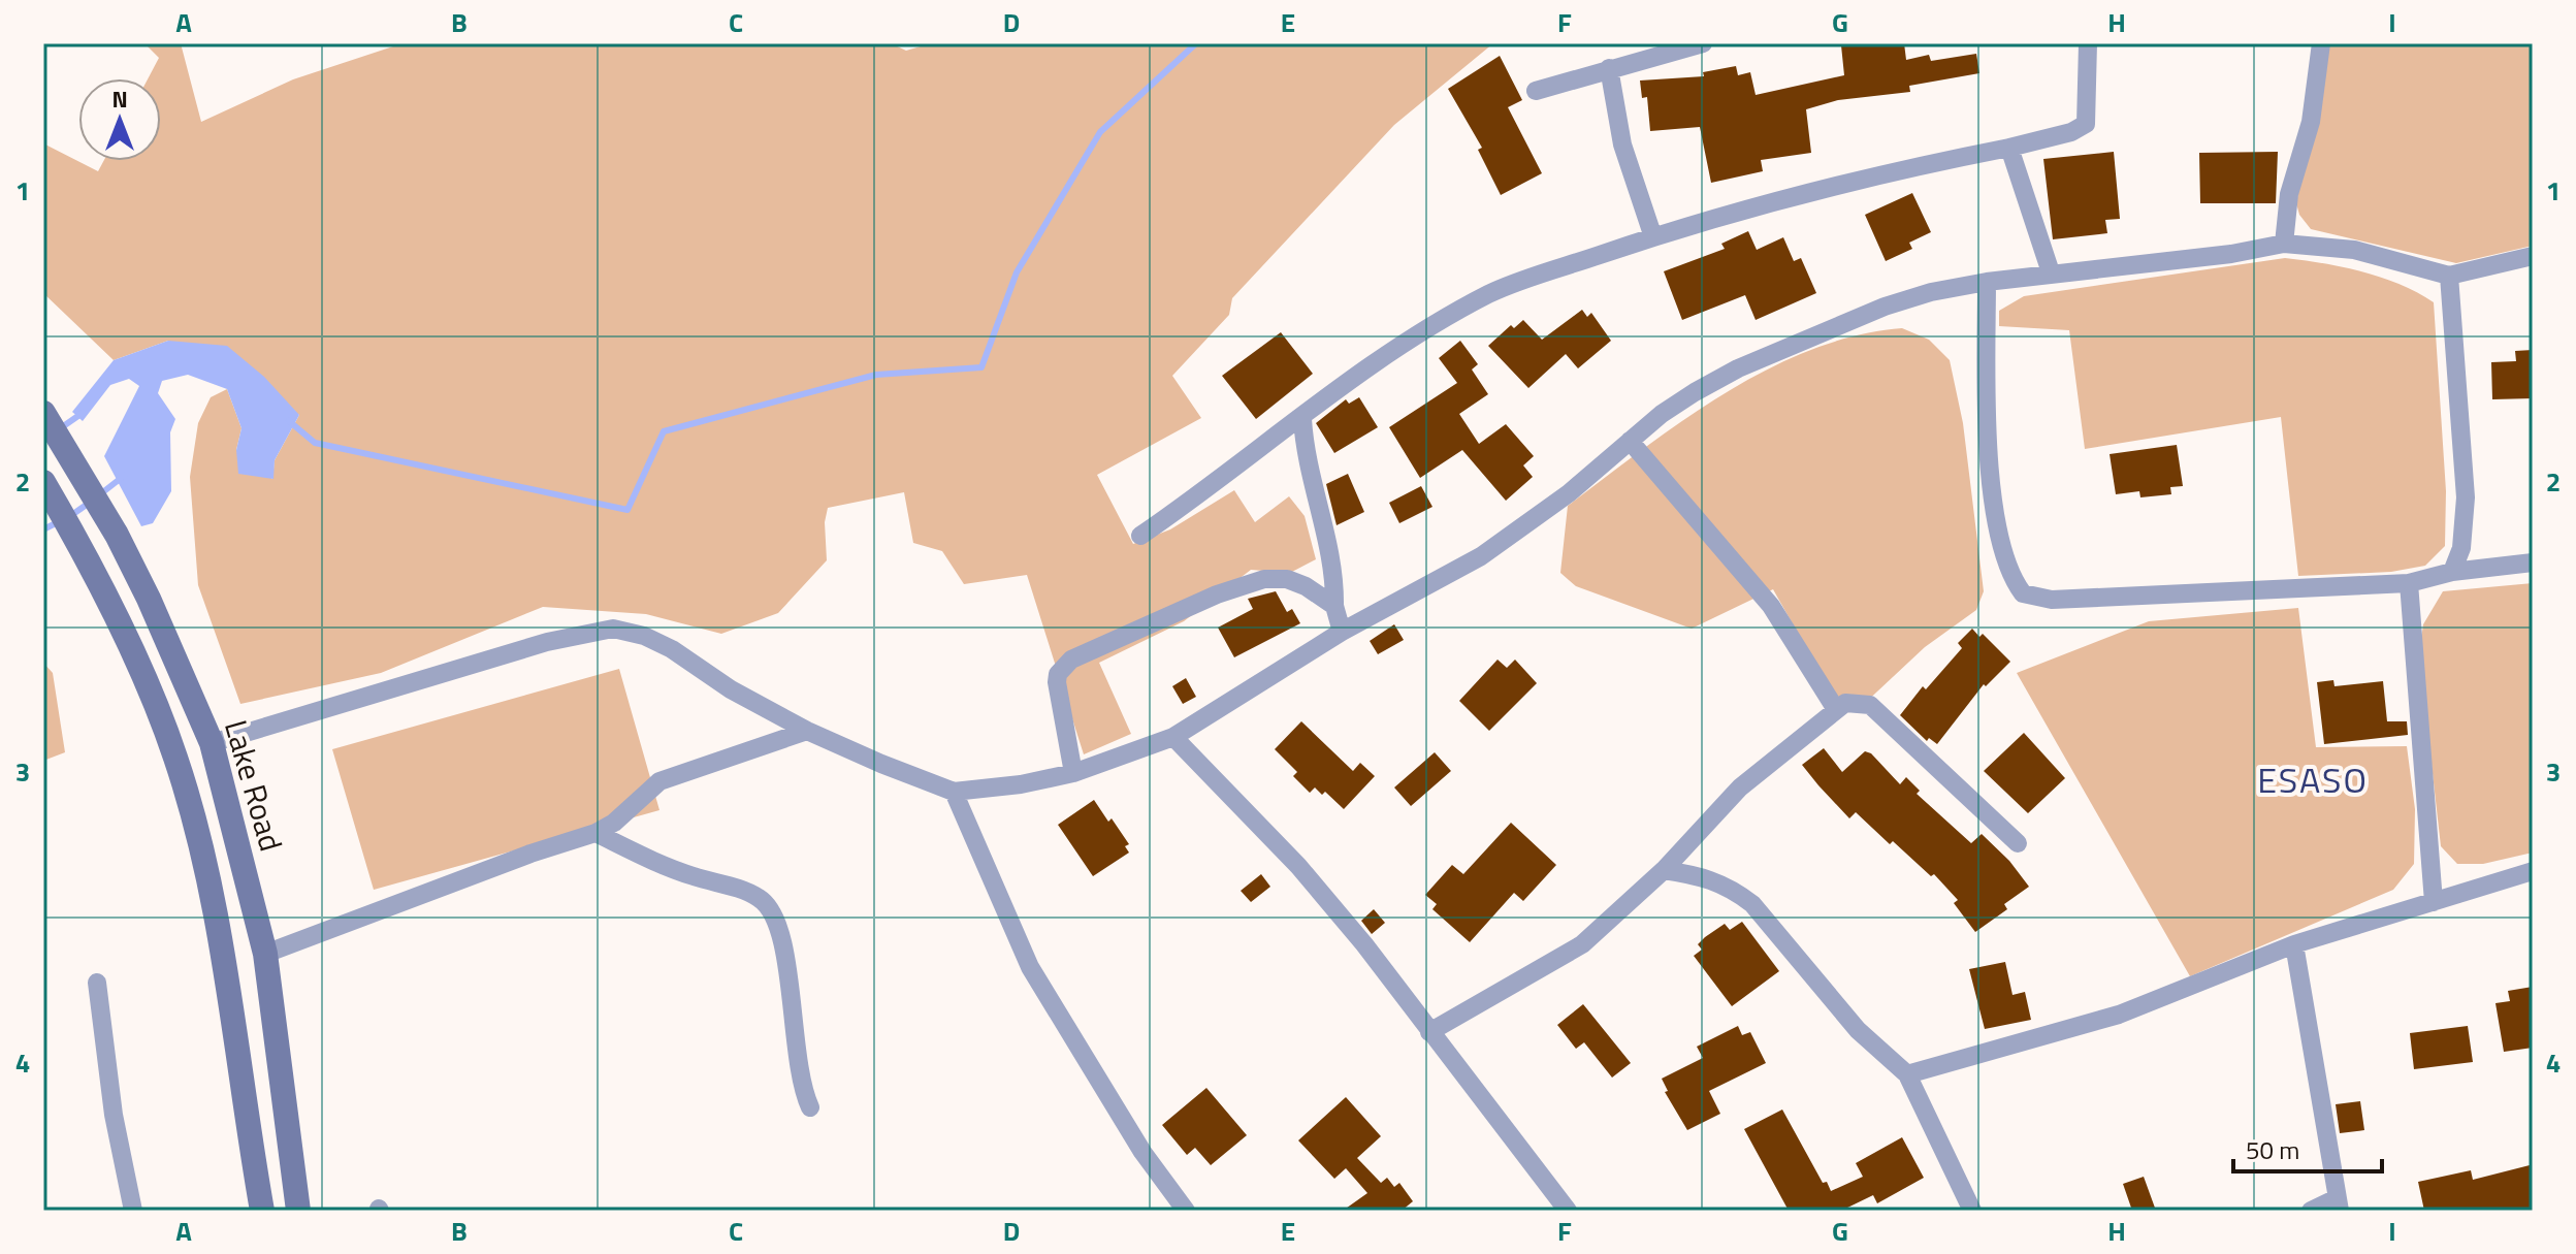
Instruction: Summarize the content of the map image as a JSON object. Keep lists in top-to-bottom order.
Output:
{
  "streets": {
    "main road": ["Lake Road"]
  },
  "districts": ["ESASO"],
  "scale_bar": "50 m",
  "north": "top",
  "grid": {
    "columns": [
      "A",
      "B",
      "C",
      "D",
      "E",
      "F",
      "G",
      "H",
      "I"
    ],
    "rows": [
      "1",
      "2",
      "3",
      "4"
    ]
  }
}
